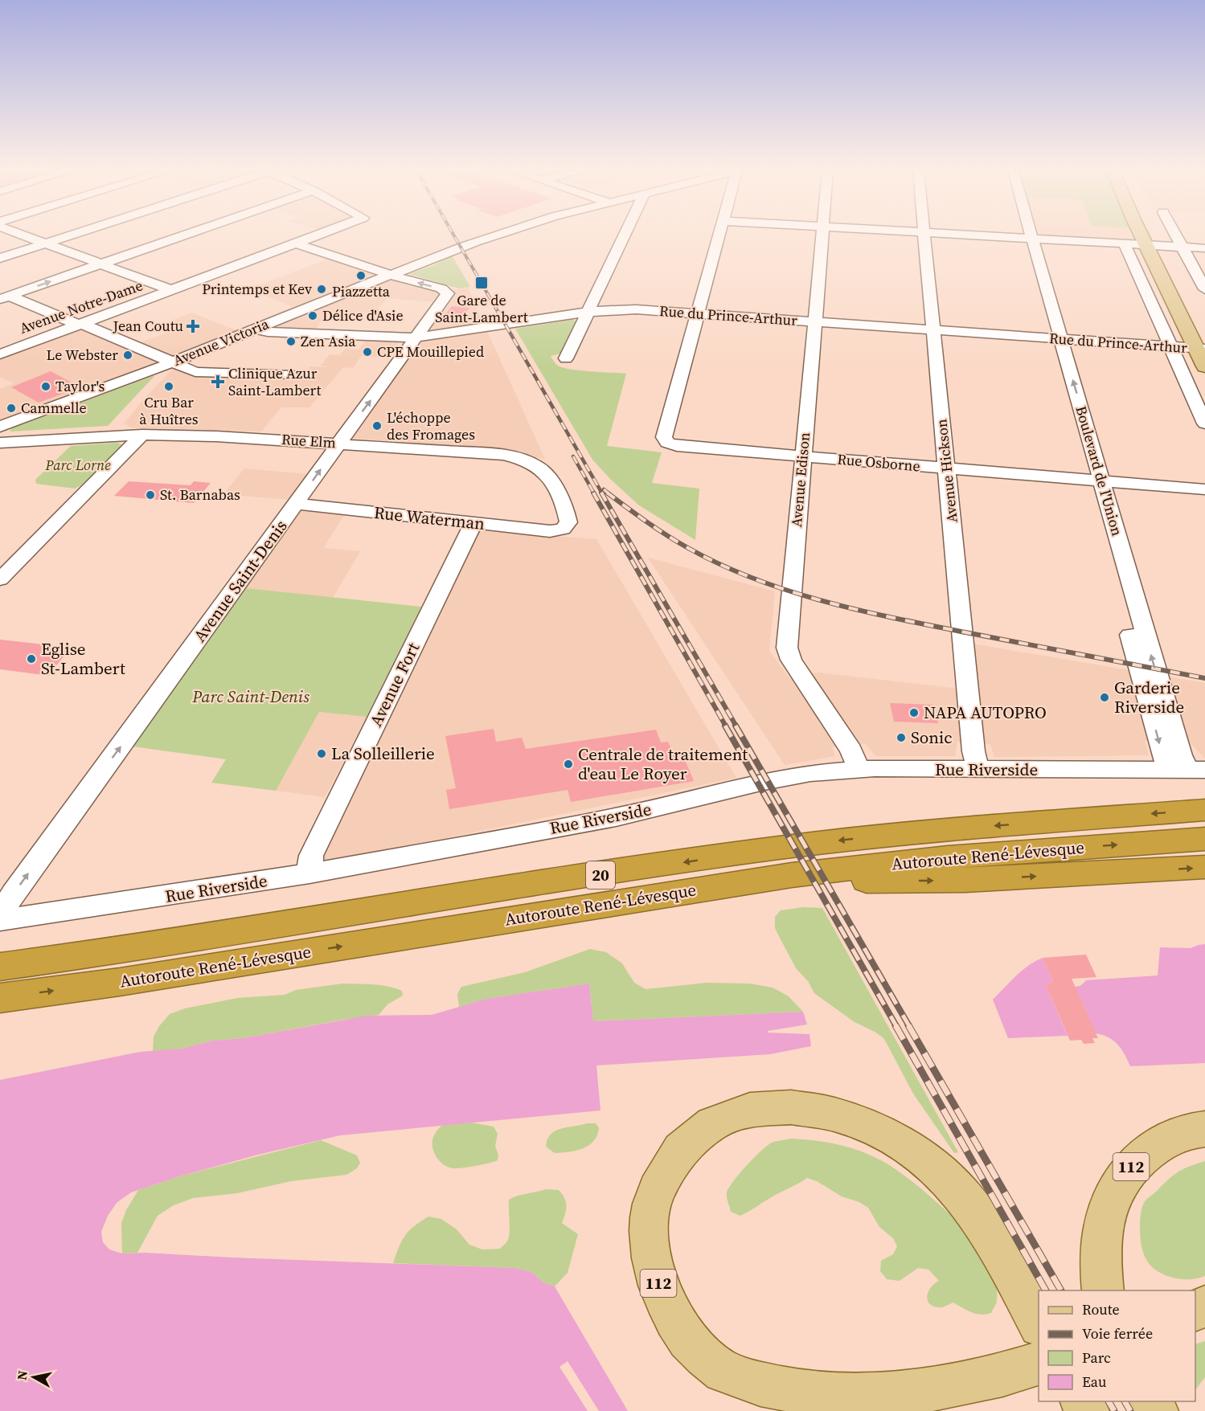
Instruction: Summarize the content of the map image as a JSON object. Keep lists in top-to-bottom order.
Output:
{
  "streets": {
    "highway": ["Autoroute René-Lévesque", "20"],
    "main road": ["112"],
    "street": [
      "Avenue Notre-Dame",
      "Rue du Prince-Arthur",
      "Avenue Victoria",
      "Rue Elm",
      "Rue Osborne",
      "Avenue Hickson",
      "Boulevard de l'Union",
      "Avenue Edison",
      "Rue Waterman",
      "Avenue Saint-Denis",
      "Avenue Fort",
      "Rue Riverside"
    ]
  },
  "crossings": [
    ["Rue du Prince-Arthur", "Avenue Victoria"],
    ["Rue du Prince-Arthur", "Rue Osborne"],
    ["Rue du Prince-Arthur", "Avenue Hickson"],
    ["Rue du Prince-Arthur", "Boulevard de l'Union"],
    ["Rue du Prince-Arthur", "Avenue Edison"],
    ["Rue du Prince-Arthur", "Avenue Saint-Denis"],
    ["Avenue Victoria", "Avenue Saint-Denis"],
    ["Rue Elm", "Rue Waterman"],
    ["Rue Elm", "Avenue Saint-Denis"],
    ["Rue Osborne", "Avenue Hickson"],
    ["Rue Osborne", "Boulevard de l'Union"],
    ["Rue Osborne", "Avenue Edison"],
    ["Avenue Hickson", "Rue Riverside"],
    ["Boulevard de l'Union", "Rue Riverside"],
    ["Avenue Edison", "Rue Riverside"],
    ["Rue Waterman", "Avenue Saint-Denis"],
    ["Rue Waterman", "Avenue Fort"],
    ["Avenue Saint-Denis", "Rue Riverside"],
    ["Avenue Fort", "Rue Riverside"]
  ],
  "parks": ["Parc Lorne", "Parc Saint-Denis"],
  "places": {
    "other": [
      "Piazzetta",
      "Printemps et Kev",
      "Délice d'Asie",
      "Zen Asia",
      "CPE Mouillepied",
      "Le Webster",
      "Taylor's",
      "Cru Bar à Huîtres",
      "Cammelle",
      "L'échoppe des Fromages",
      "St. Barnabas",
      "Eglise St-Lambert",
      "Garderie Riverside",
      "NAPA AUTOPRO",
      "Sonic",
      "La Solleillerie",
      "Centrale de traitement d'eau Le Royer"
    ],
    "transit": ["Gare de Saint-Lambert"],
    "health": ["Jean Coutu", "Clinique Azur Saint-Lambert"]
  },
  "legend": [
    "Route",
    "Voie ferrée",
    "Parc",
    "Eau"
  ],
  "north": "left"
}
